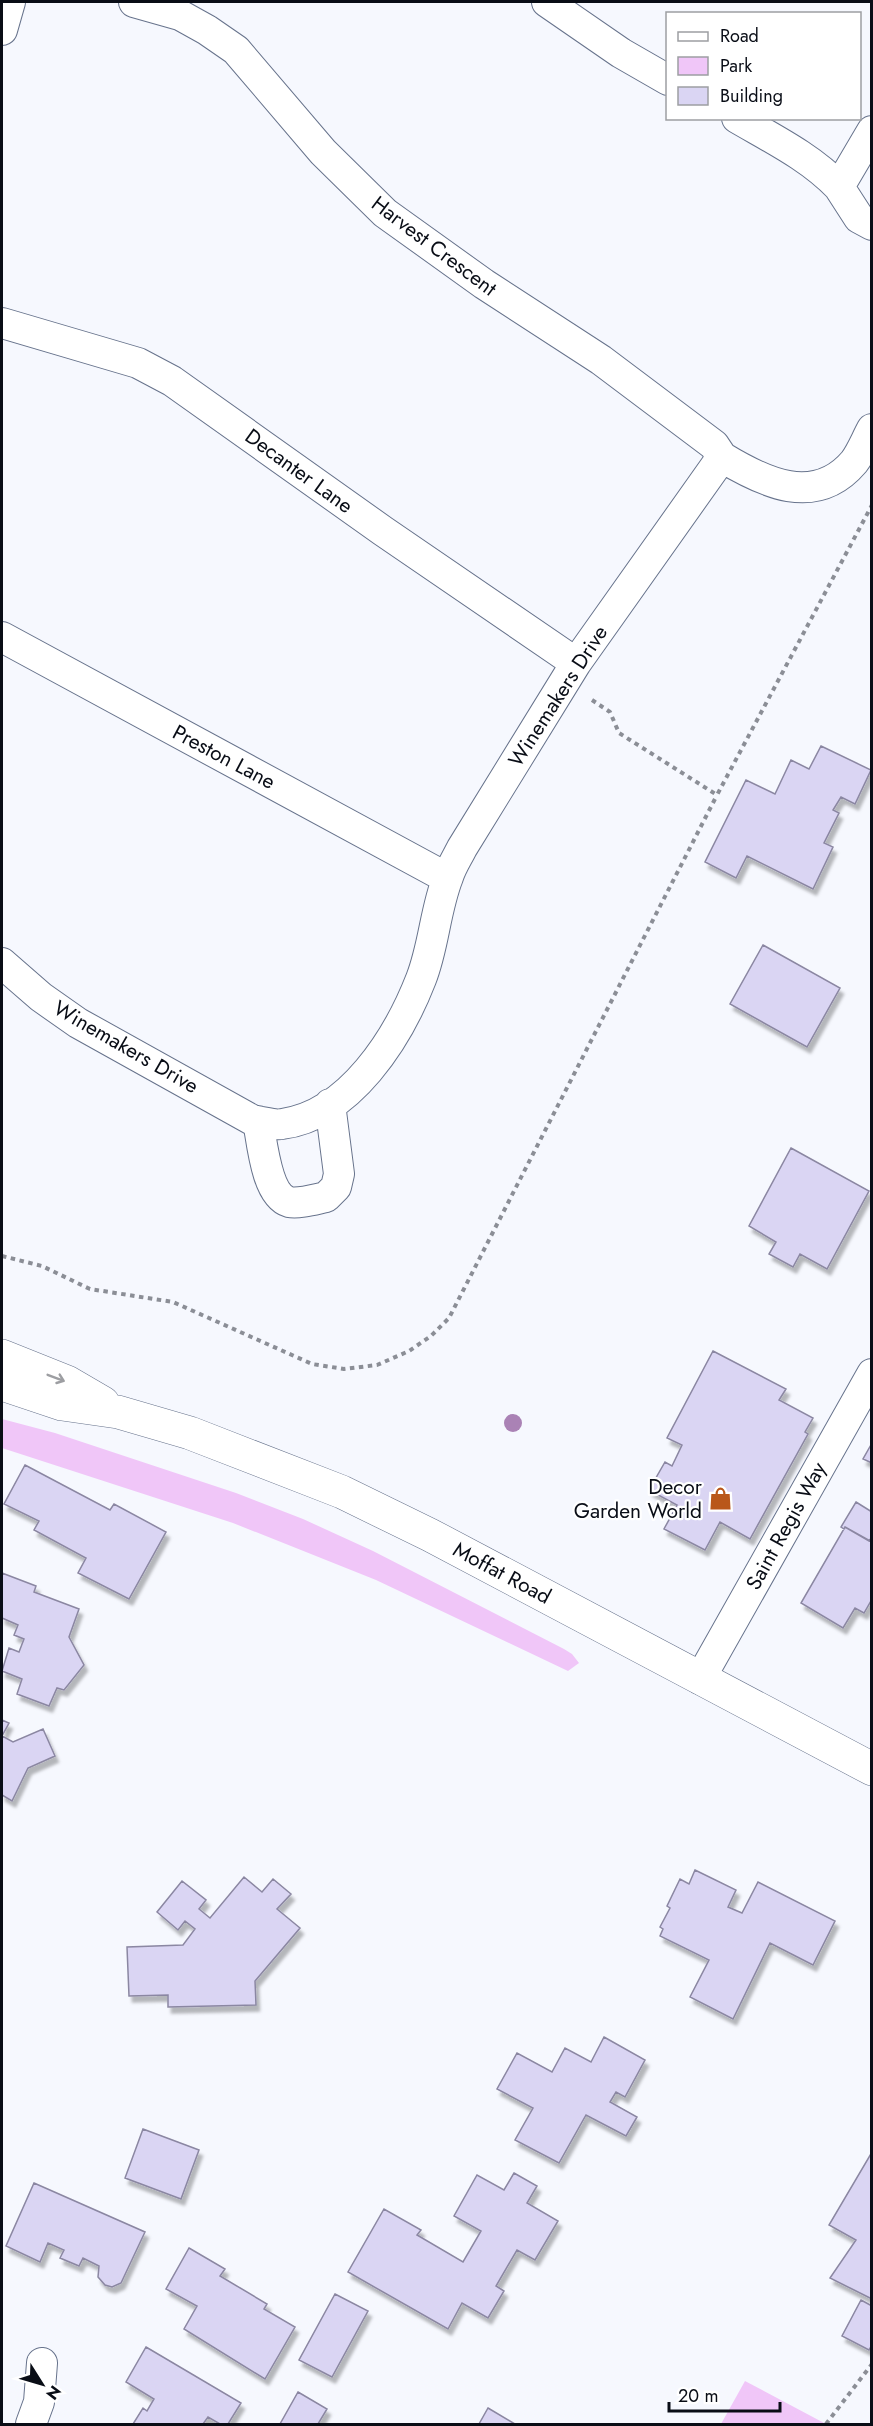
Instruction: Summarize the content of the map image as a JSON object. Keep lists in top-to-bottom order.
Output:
{
  "streets": {
    "main road": ["Moffat Road"],
    "street": [
      "Harvest Crescent",
      "Decanter Lane",
      "Winemakers Drive",
      "Preston Lane",
      "Saint Regis Way"
    ]
  },
  "crossings": [
    ["Harvest Crescent", "Winemakers Drive"],
    ["Decanter Lane", "Winemakers Drive"],
    ["Winemakers Drive", "Preston Lane"],
    ["Saint Regis Way", "Moffat Road"]
  ],
  "places": {
    "shop": ["Decor Garden World"]
  },
  "legend": ["Road", "Park", "Building"],
  "scale_bar": "20 m",
  "north": "bottom right"
}
